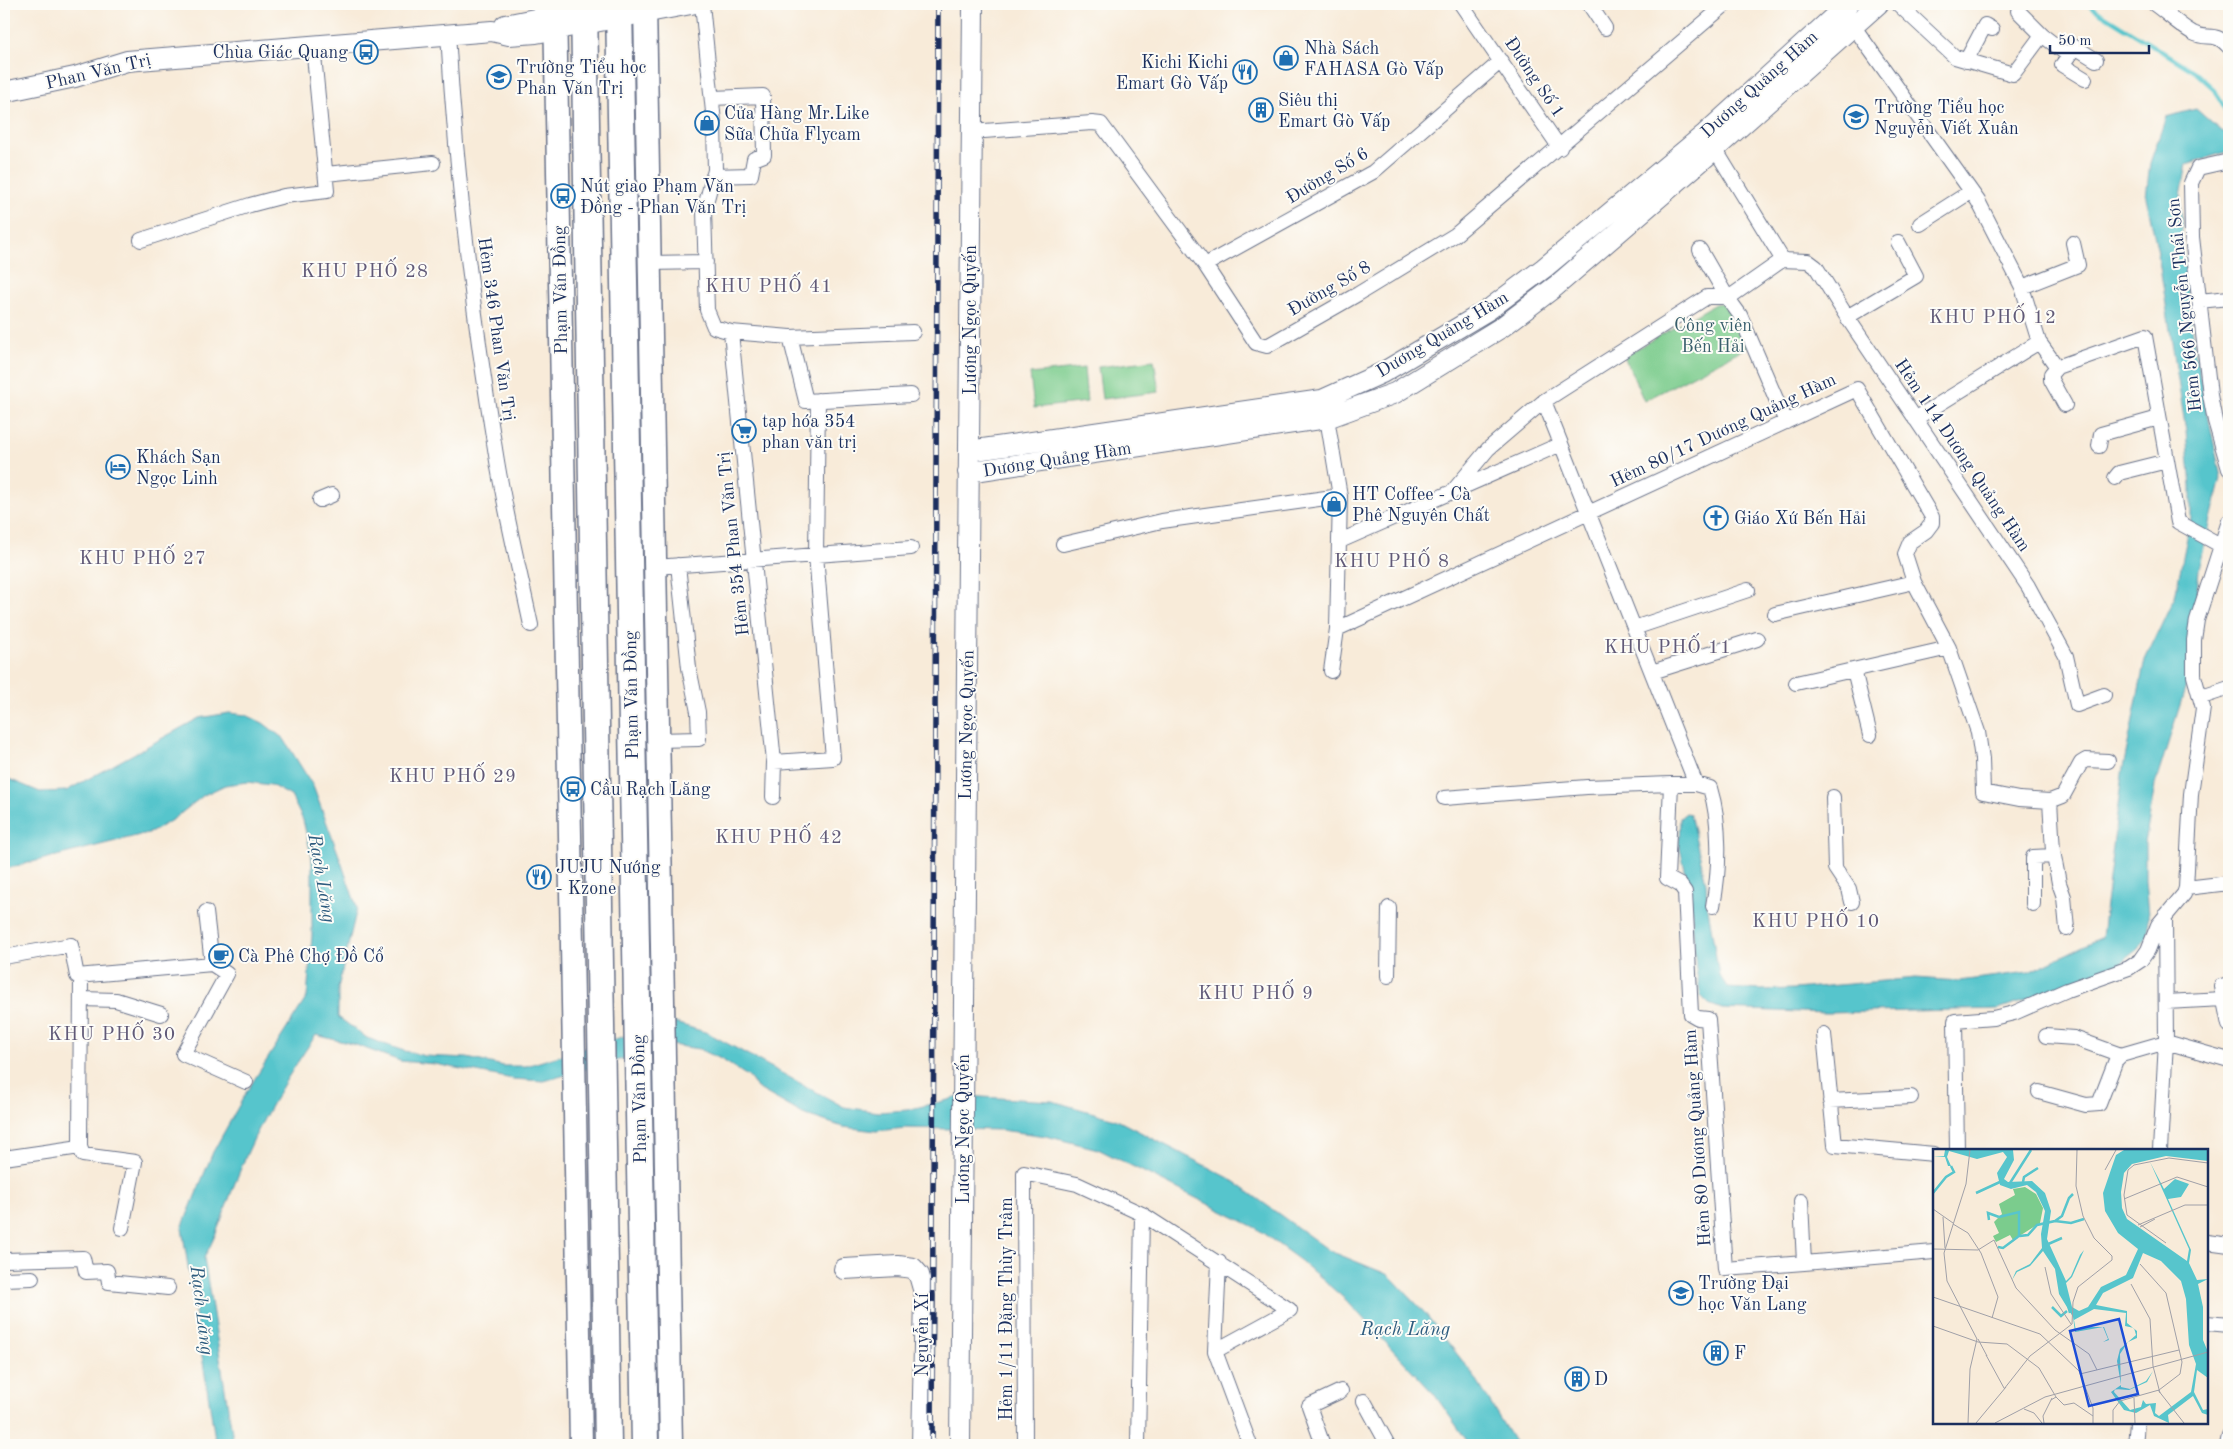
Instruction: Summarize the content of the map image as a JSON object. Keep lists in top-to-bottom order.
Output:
{
  "streets": {
    "highway": ["Phạm Văn Đồng"],
    "street": [
      "Phan Văn Trị",
      "Đường Số 1",
      "Dương Quảng Hàm",
      "Đường Số 6",
      "Đường Số 8",
      "Hẻm 566 Nguyễn Thái Sơn",
      "Lương Ngọc Quyến",
      "Hẻm 346 Phan Văn Trị",
      "Hẻm 80/17 Dương Quảng Hàm",
      "Hẻm 114 Dương Quảng Hàm",
      "Hẻm 354 Phan Văn Trị",
      "Hẻm 80 Dương Quảng Hàm",
      "Hẻm 1/11 Đặng Thùy Trâm",
      "Nguyễn Xí"
    ]
  },
  "crossings": [
    ["Phan Văn Trị", "Phạm Văn Đồng"],
    ["Phan Văn Trị", "Hẻm 346 Phan Văn Trị"],
    ["Đường Số 1", "Đường Số 6"],
    ["Đường Số 1", "Đường Số 8"],
    ["Dương Quảng Hàm", "Lương Ngọc Quyến"],
    ["Dương Quảng Hàm", "Hẻm 114 Dương Quảng Hàm"],
    ["Đường Số 6", "Đường Số 8"],
    ["Đường Số 8", "Lương Ngọc Quyến"]
  ],
  "districts": [
    "KHU PHỐ 28",
    "KHU PHỐ 41",
    "KHU PHỐ 12",
    "KHU PHỐ 27",
    "KHU PHỐ 8",
    "KHU PHỐ 11",
    "KHU PHỐ 29",
    "KHU PHỐ 42",
    "KHU PHỐ 10",
    "KHU PHỐ 9",
    "KHU PHỐ 30"
  ],
  "water": ["Rạch Lăng"],
  "parks": ["Công viên Bến Hải"],
  "places": {
    "bus stop": ["Chùa Giác Quang", "Nút giao Phạm Văn Đồng - Phan Văn Trị", "Cầu Rạch Lăng"],
    "shop": ["Nhà Sách FAHASA Gò Vấp", "Cửa Hàng Mr.Like Sữa Chữa Flycam", "HT Coffee - Cà Phê Nguyên Chất"],
    "restaurant": ["Kichi Kichi Emart Gò Vấp", "JUJU Nướng - Kzone"],
    "school or university": ["Trường Tiểu học Phan Văn Trị", "Trường Tiểu học Nguyễn Viết Xuân", "Trường Đại học Văn Lang"],
    "building": ["Siêu thị Emart Gò Vấp", "F", "D"],
    "supermarket": ["tạp hóa 354 phan văn trị"],
    "hotel": ["Khách Sạn Ngọc Linh"],
    "church": ["Giáo Xứ Bến Hải"],
    "cafe": ["Cà Phê Chợ Đồ Cổ"]
  },
  "scale_bar": "50 m"
}
